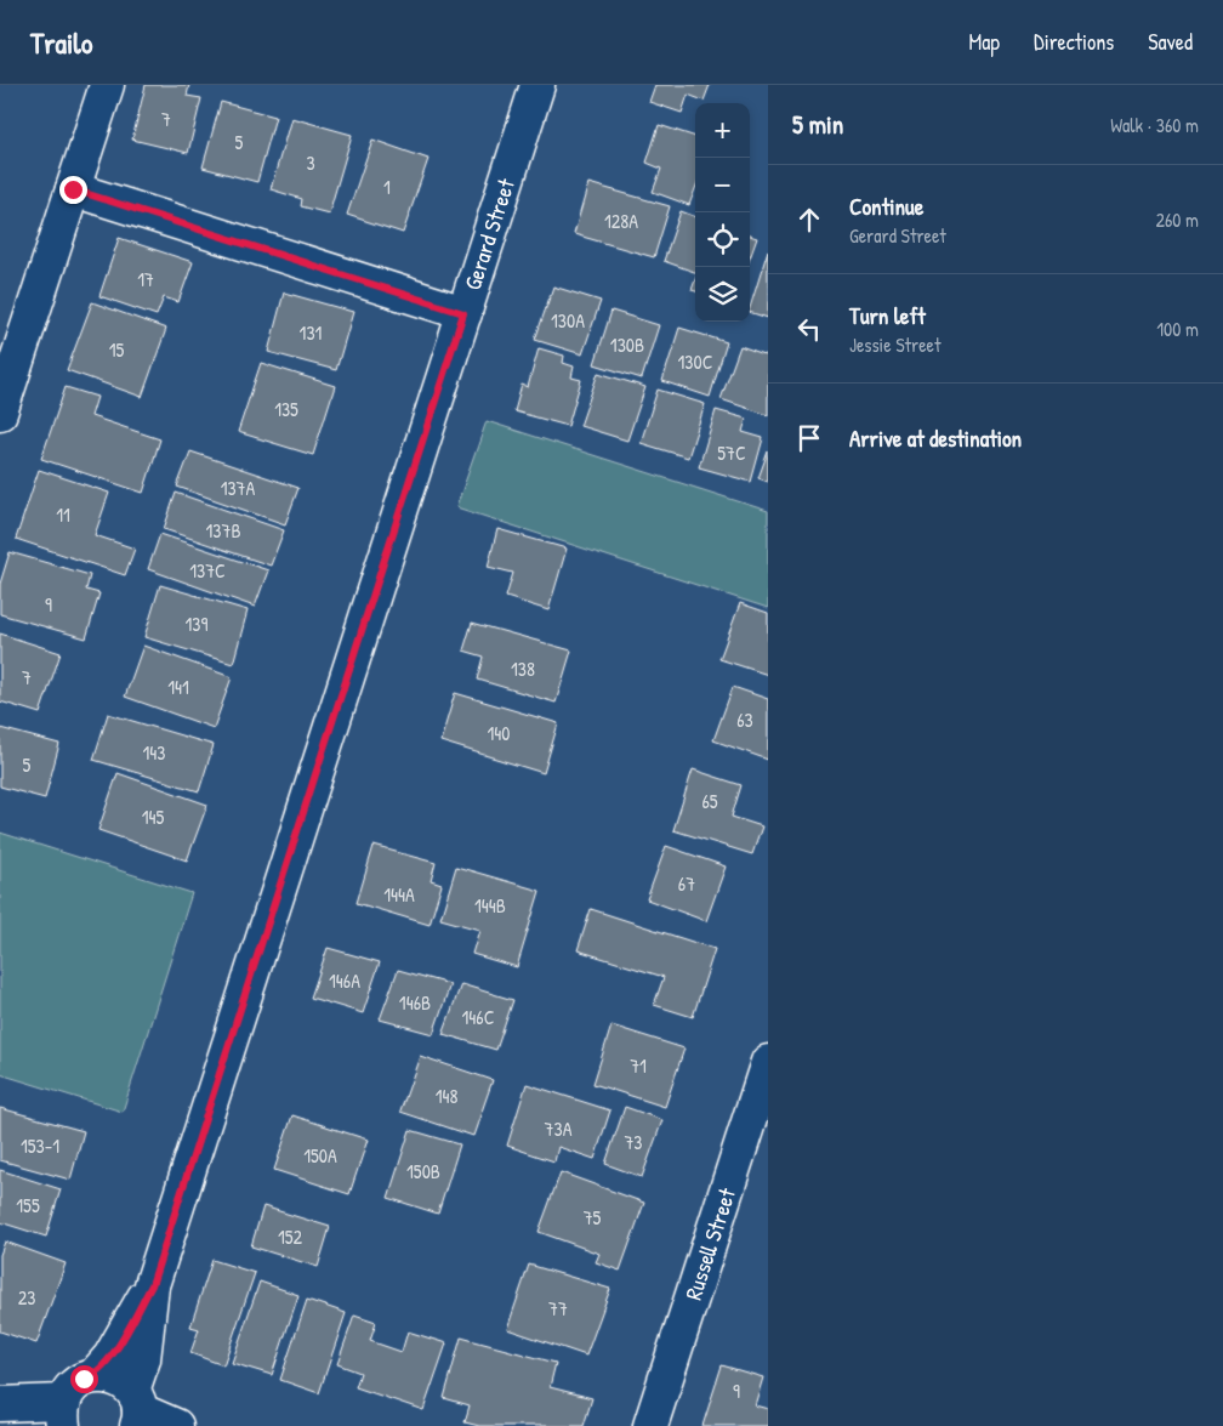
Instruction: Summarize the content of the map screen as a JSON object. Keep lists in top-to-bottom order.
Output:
{
  "streets": {
    "street": ["Gerard Street", "Russell Street"]
  },
  "house_numbers": [
    "7",
    "5",
    "3",
    "1",
    "128A",
    "17",
    "130A",
    "131",
    "130B",
    "15",
    "130C",
    "135",
    "57C",
    "137A",
    "11",
    "137B",
    "137C",
    "9",
    "139",
    "138",
    "7",
    "141",
    "63",
    "140",
    "143",
    "5",
    "65",
    "145",
    "67",
    "144A",
    "144B",
    "146A",
    "146B",
    "146C",
    "71",
    "148",
    "73A",
    "73",
    "153-1",
    "150A",
    "150B",
    "155",
    "75",
    "152",
    "23",
    "77",
    "9"
  ],
  "page": {
    "header": "Trailo",
    "nav": ["Map", "Directions", "Saved"],
    "heading": ["5 min", "Walk · 360 m"],
    "map_buttons": ["+", "−"],
    "list": [
      ["Continue", "Gerard Street", "260 m"],
      ["Turn left", "Jessie Street", "100 m"],
      "Arrive at destination"
    ]
  }
}
